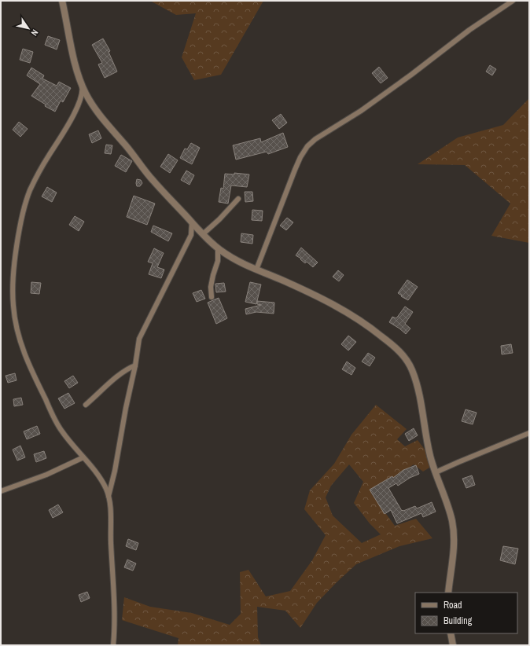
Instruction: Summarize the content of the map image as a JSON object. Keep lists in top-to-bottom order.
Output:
{
  "legend": ["Road", "Building"],
  "north": "bottom right"
}
